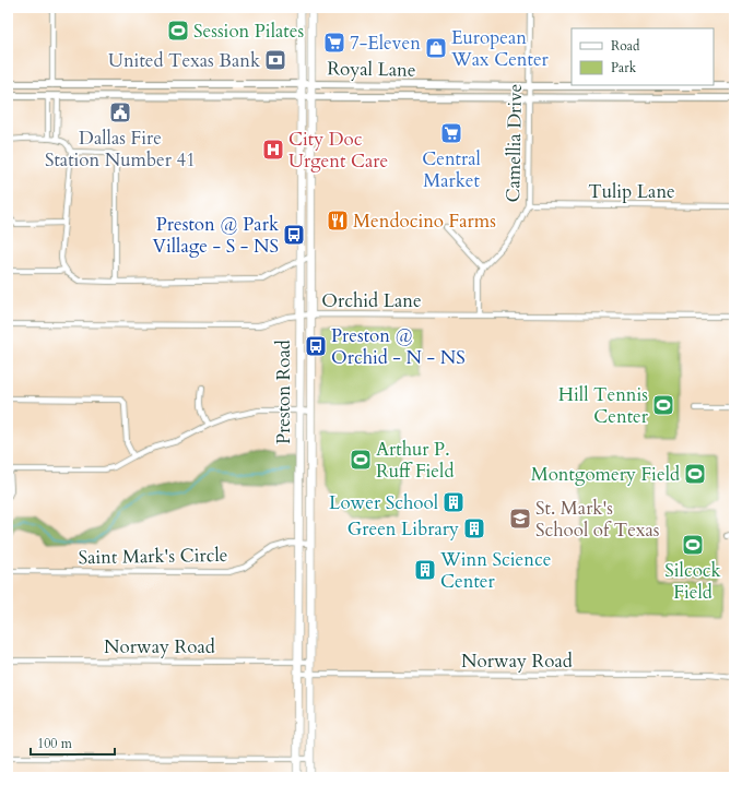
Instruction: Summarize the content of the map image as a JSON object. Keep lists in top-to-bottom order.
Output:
{
  "streets": {
    "main road": ["Royal Lane", "Preston Road"],
    "street": [
      "Camellia Drive",
      "Tulip Lane",
      "Orchid Lane",
      "Saint Mark's Circle",
      "Norway Road"
    ]
  },
  "crossings": [
    ["Royal Lane", "Camellia Drive"],
    ["Royal Lane", "Preston Road"],
    ["Camellia Drive", "Tulip Lane"],
    ["Orchid Lane", "Preston Road"],
    ["Preston Road", "Saint Mark's Circle"],
    ["Preston Road", "Norway Road"]
  ],
  "places": {
    "sports": [
      "Session Pilates",
      "Hill Tennis Center",
      "Arthur P. Ruff Field",
      "Montgomery Field",
      "Silcock Field"
    ],
    "supermarket": ["7-Eleven", "Central Market"],
    "shop": ["European Wax Center"],
    "bank": ["United Texas Bank"],
    "public building": ["Dallas Fire Station Number 41"],
    "hospital": ["City Doc Urgent Care"],
    "restaurant": ["Mendocino Farms"],
    "bus stop": ["Preston @ Park Village - S - NS", "Preston @ Orchid - N - NS"],
    "building": ["Lower School", "Green Library", "Winn Science Center"],
    "school or university": ["St. Mark's School of Texas"]
  },
  "legend": ["Road", "Park"],
  "scale_bar": "100 m"
}
